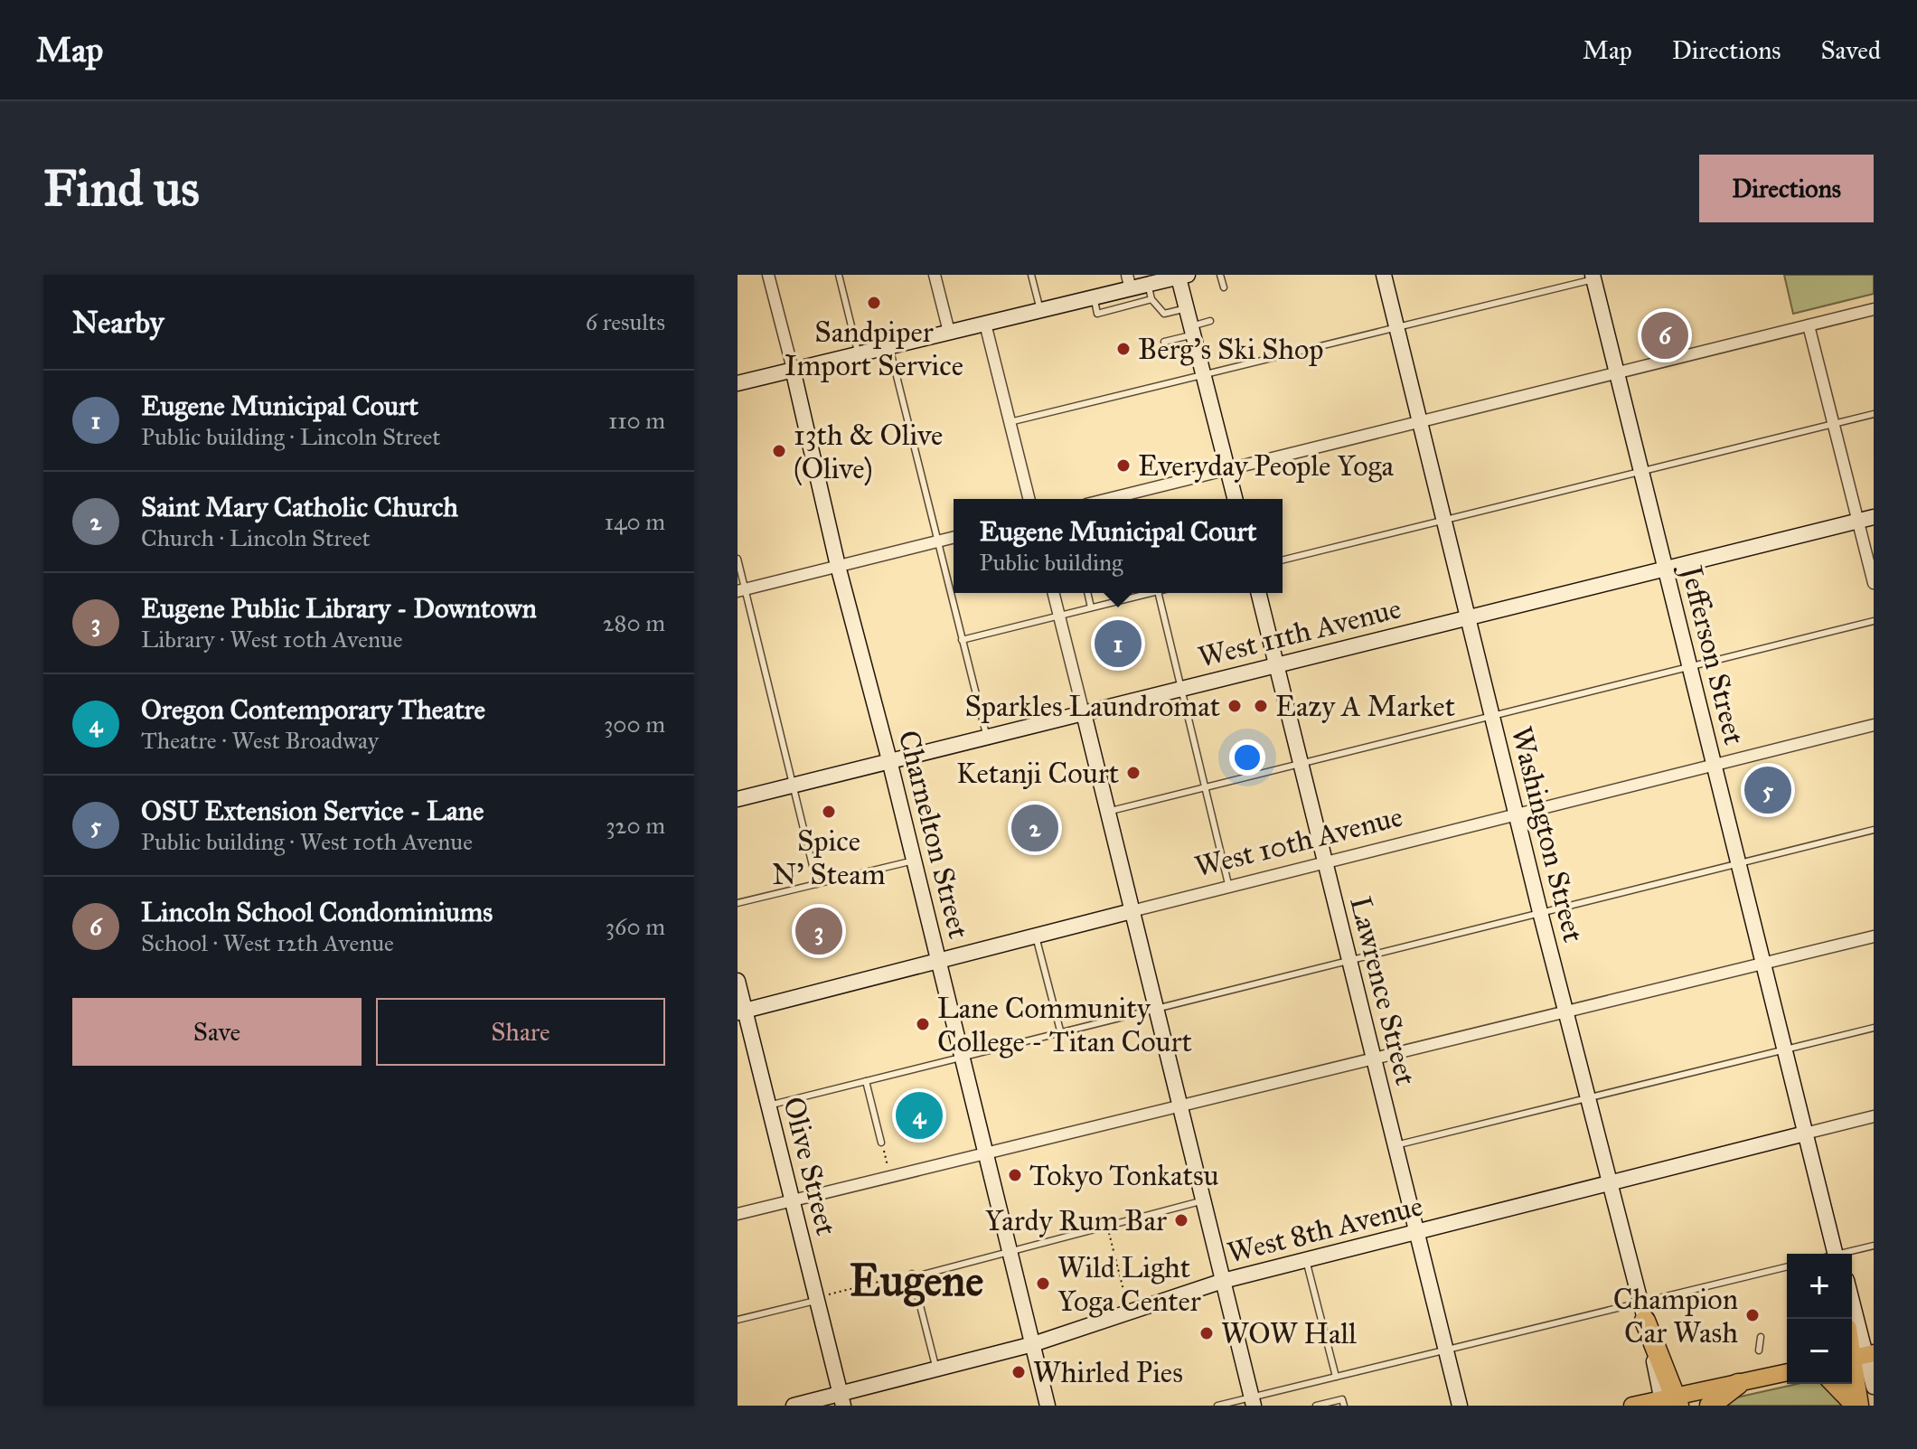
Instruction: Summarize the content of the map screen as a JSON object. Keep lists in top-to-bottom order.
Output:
{
  "streets": {
    "street": [
      "West 11th Avenue",
      "Jefferson Street",
      "Charnelton Street",
      "Washington Street",
      "West 10th Avenue",
      "Lawrence Street",
      "Olive Street",
      "West 8th Avenue"
    ]
  },
  "crossings": [
    ["West 11th Avenue", "Jefferson Street"],
    ["West 11th Avenue", "Charnelton Street"],
    ["West 11th Avenue", "Washington Street"],
    ["West 11th Avenue", "Lawrence Street"],
    ["Jefferson Street", "West 10th Avenue"],
    ["Jefferson Street", "West 8th Avenue"],
    ["Charnelton Street", "West 10th Avenue"],
    ["Charnelton Street", "West 8th Avenue"],
    ["Washington Street", "West 10th Avenue"],
    ["Washington Street", "West 8th Avenue"],
    ["West 10th Avenue", "Lawrence Street"],
    ["West 10th Avenue", "Olive Street"],
    ["Lawrence Street", "West 8th Avenue"],
    ["Olive Street", "West 8th Avenue"]
  ],
  "districts": ["Eugene"],
  "places": [
    "Sandpiper Import Service",
    "Berg's Ski Shop",
    "13th & Olive (Olive)",
    "Everyday People Yoga",
    "Sparkles Laundromat",
    "Eazy A Market",
    "Ketanji Court",
    "Spice N' Steam",
    "Lane Community College - Titan Court",
    "Tokyo Tonkatsu",
    "Yardy Rum Bar",
    "Wild Light Yoga Center",
    "Champion Car Wash",
    "WOW Hall",
    "Whirled Pies"
  ],
  "page": {
    "header": "Map",
    "nav": ["Map", "Directions", "Saved"],
    "buttons": [
      "Directions",
      ["Save", "Share"]
    ],
    "title": "Find us",
    "heading": ["Nearby", "6 results"],
    "pins": [
      "6",
      "1",
      "5",
      "2",
      "3",
      "4"
    ],
    "list": [
      {
        "mark": "1",
        "name": "Eugene Municipal Court",
        "note": "Public building · Lincoln Street",
        "value": "110 m"
      },
      {
        "mark": "2",
        "name": "Saint Mary Catholic Church",
        "note": "Church · Lincoln Street",
        "value": "140 m"
      },
      {
        "mark": "3",
        "name": "Eugene Public Library - Downtown",
        "note": "Library · West 10th Avenue",
        "value": "280 m"
      },
      {
        "mark": "4",
        "name": "Oregon Contemporary Theatre",
        "note": "Theatre · West Broadway",
        "value": "300 m"
      },
      {
        "mark": "5",
        "name": "OSU Extension Service - Lane",
        "note": "Public building · West 10th Avenue",
        "value": "320 m"
      },
      {
        "mark": "6",
        "name": "Lincoln School Condominiums",
        "note": "School · West 12th Avenue",
        "value": "360 m"
      }
    ],
    "popup": ["Eugene Municipal Court", "Public building"],
    "map_buttons": ["+", "−"]
  }
}
